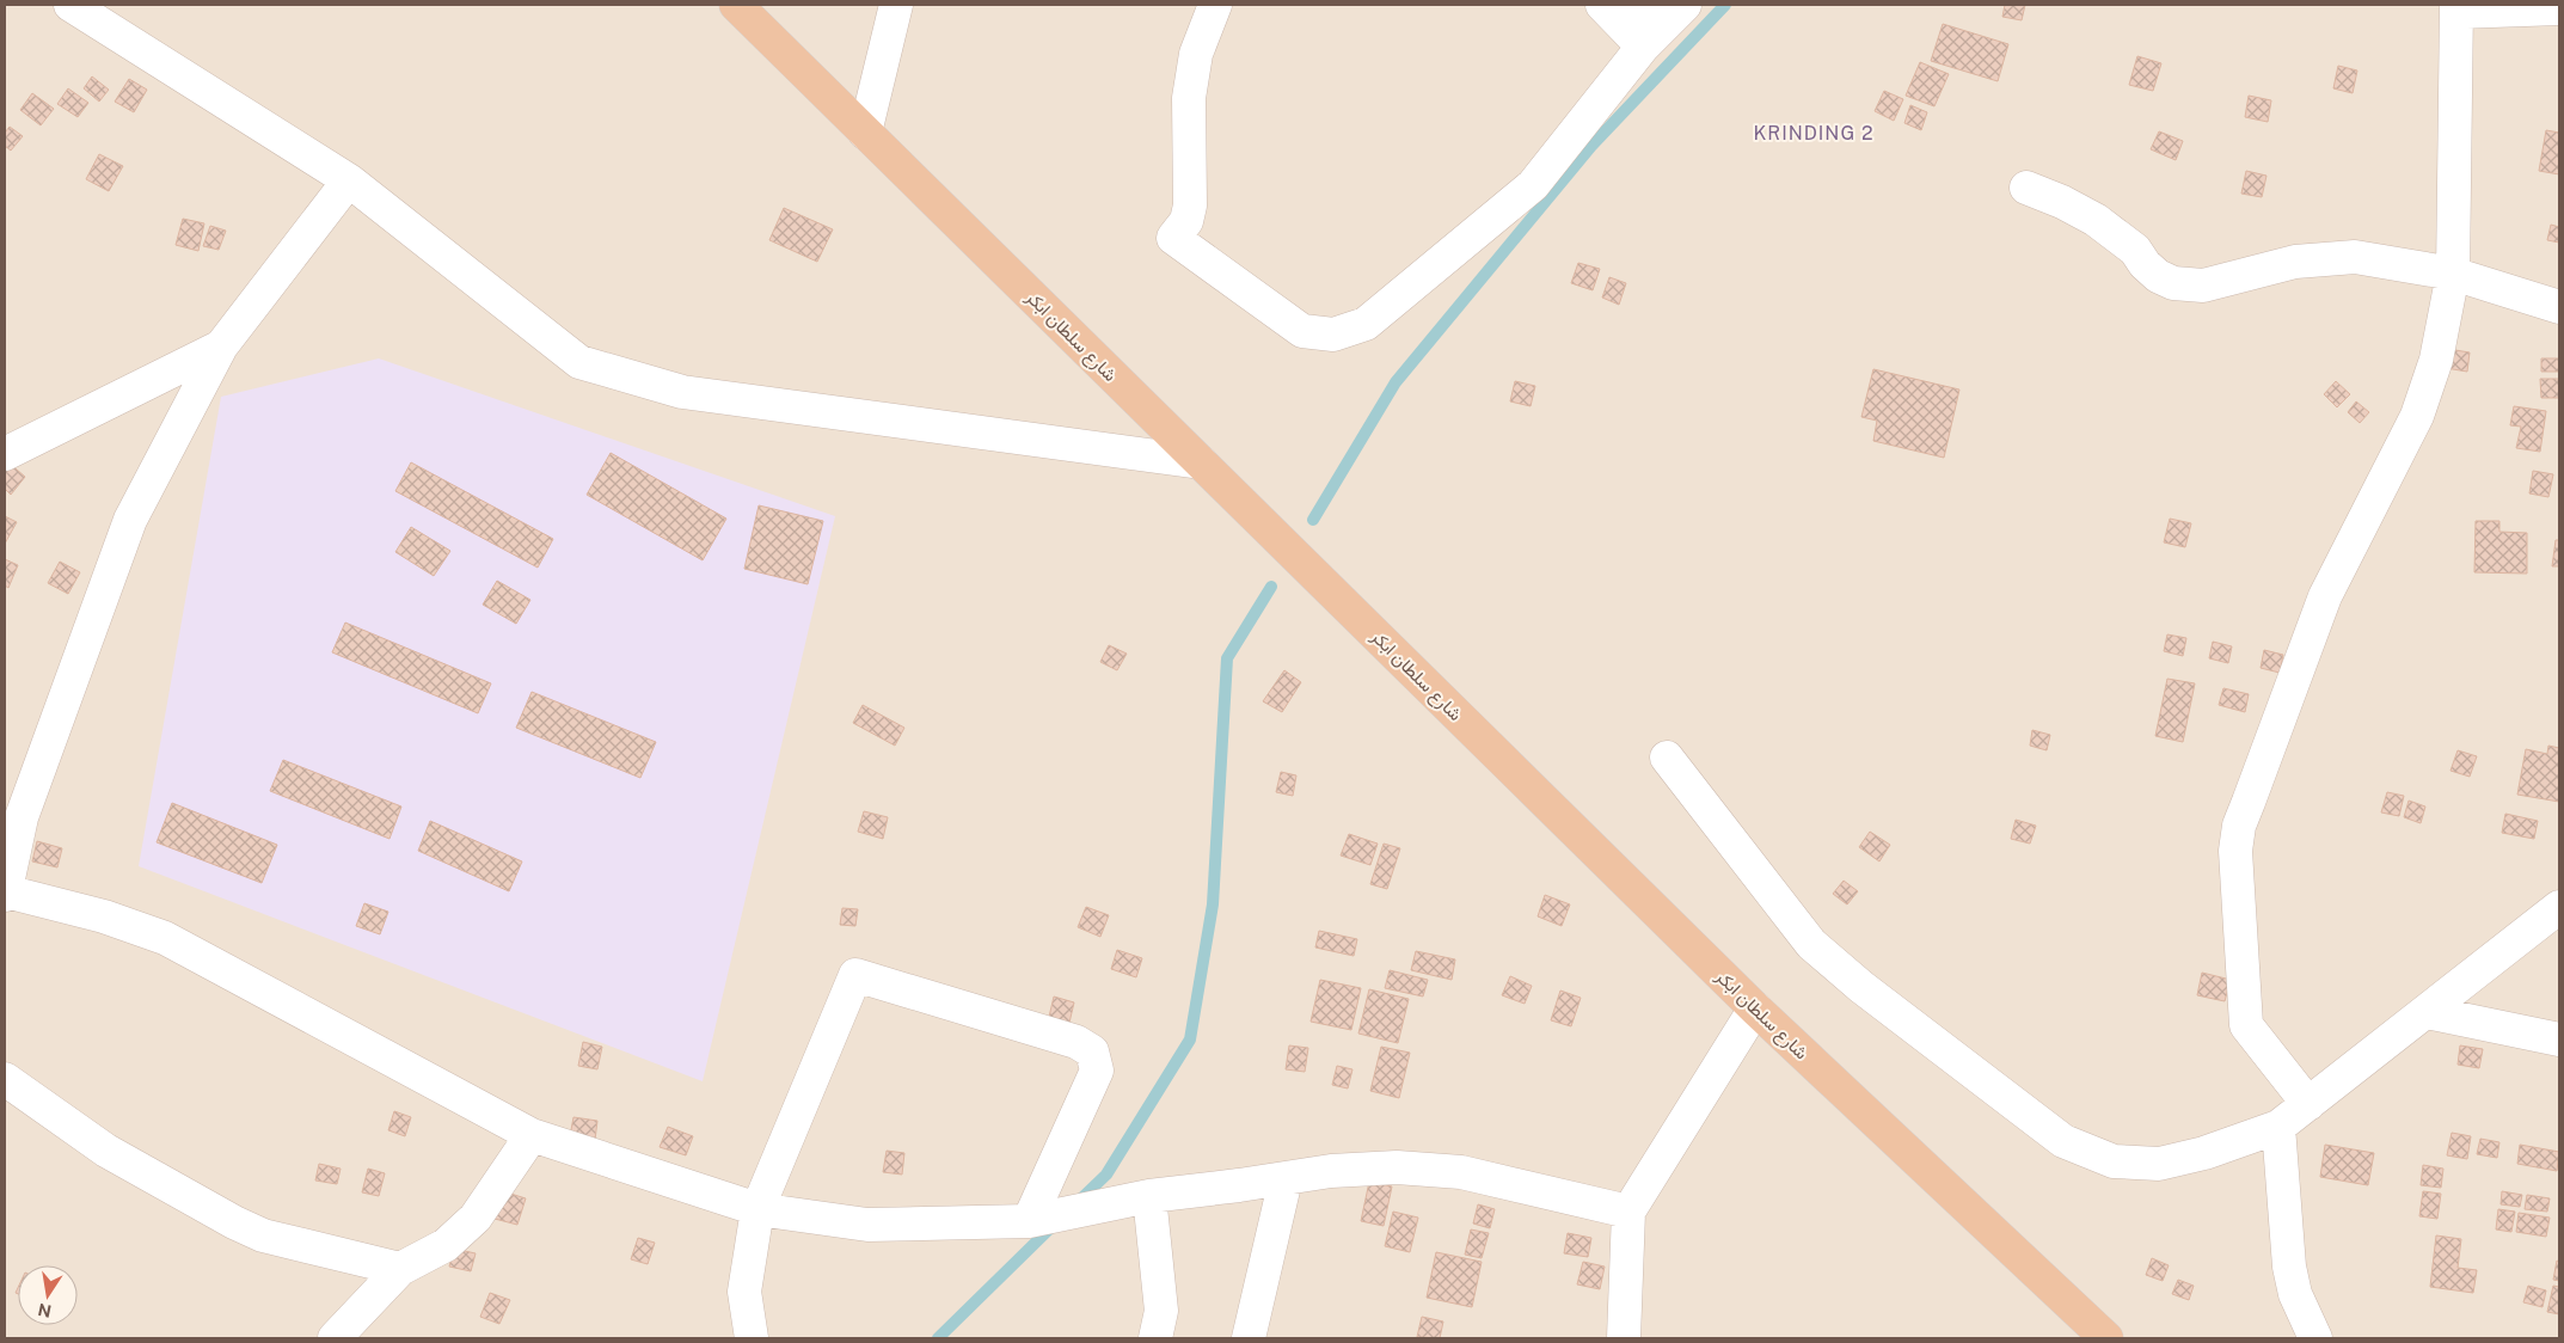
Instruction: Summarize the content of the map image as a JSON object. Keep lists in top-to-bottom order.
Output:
{
  "streets": {
    "highway": ["شارع سلطان ابكر"]
  },
  "districts": ["KRINDING 2"],
  "north": "bottom"
}
